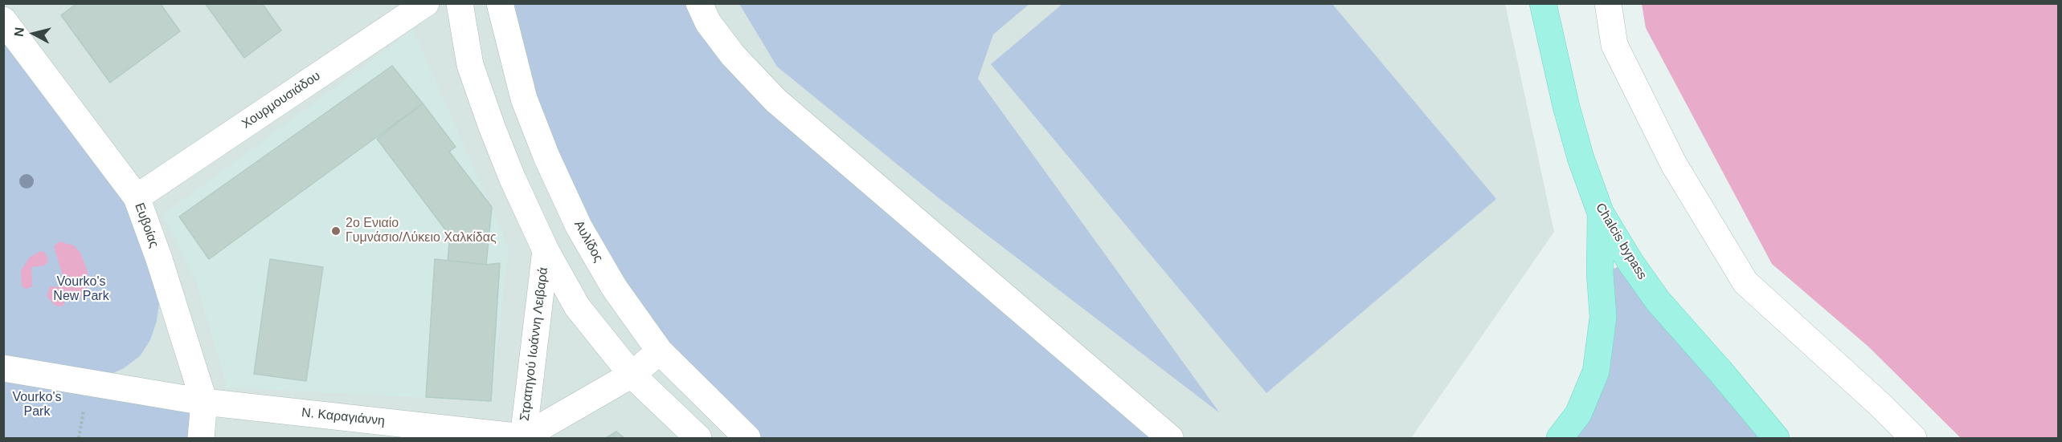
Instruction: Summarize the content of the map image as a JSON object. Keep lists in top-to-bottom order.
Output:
{
  "streets": {
    "main road": ["Chalcis bypass"],
    "street": [
      "Χουρμουσιάδου",
      "Ευβοίας",
      "Αυλίδος",
      "Στρατηγού Ιωάννη Λειβαρά",
      "Ν. Καραγιάννη"
    ]
  },
  "crossings": [
    ["Χουρμουσιάδου", "Ευβοίας"],
    ["Ευβοίας", "Ν. Καραγιάννη"],
    ["Στρατηγού Ιωάννη Λειβαρά", "Ν. Καραγιάννη"]
  ],
  "parks": ["Vourko's New Park", "Vourko's Park"],
  "places": ["2ο Ενιαίο Γυμνάσιο/Λύκειο Χαλκίδας"],
  "north": "left"
}
